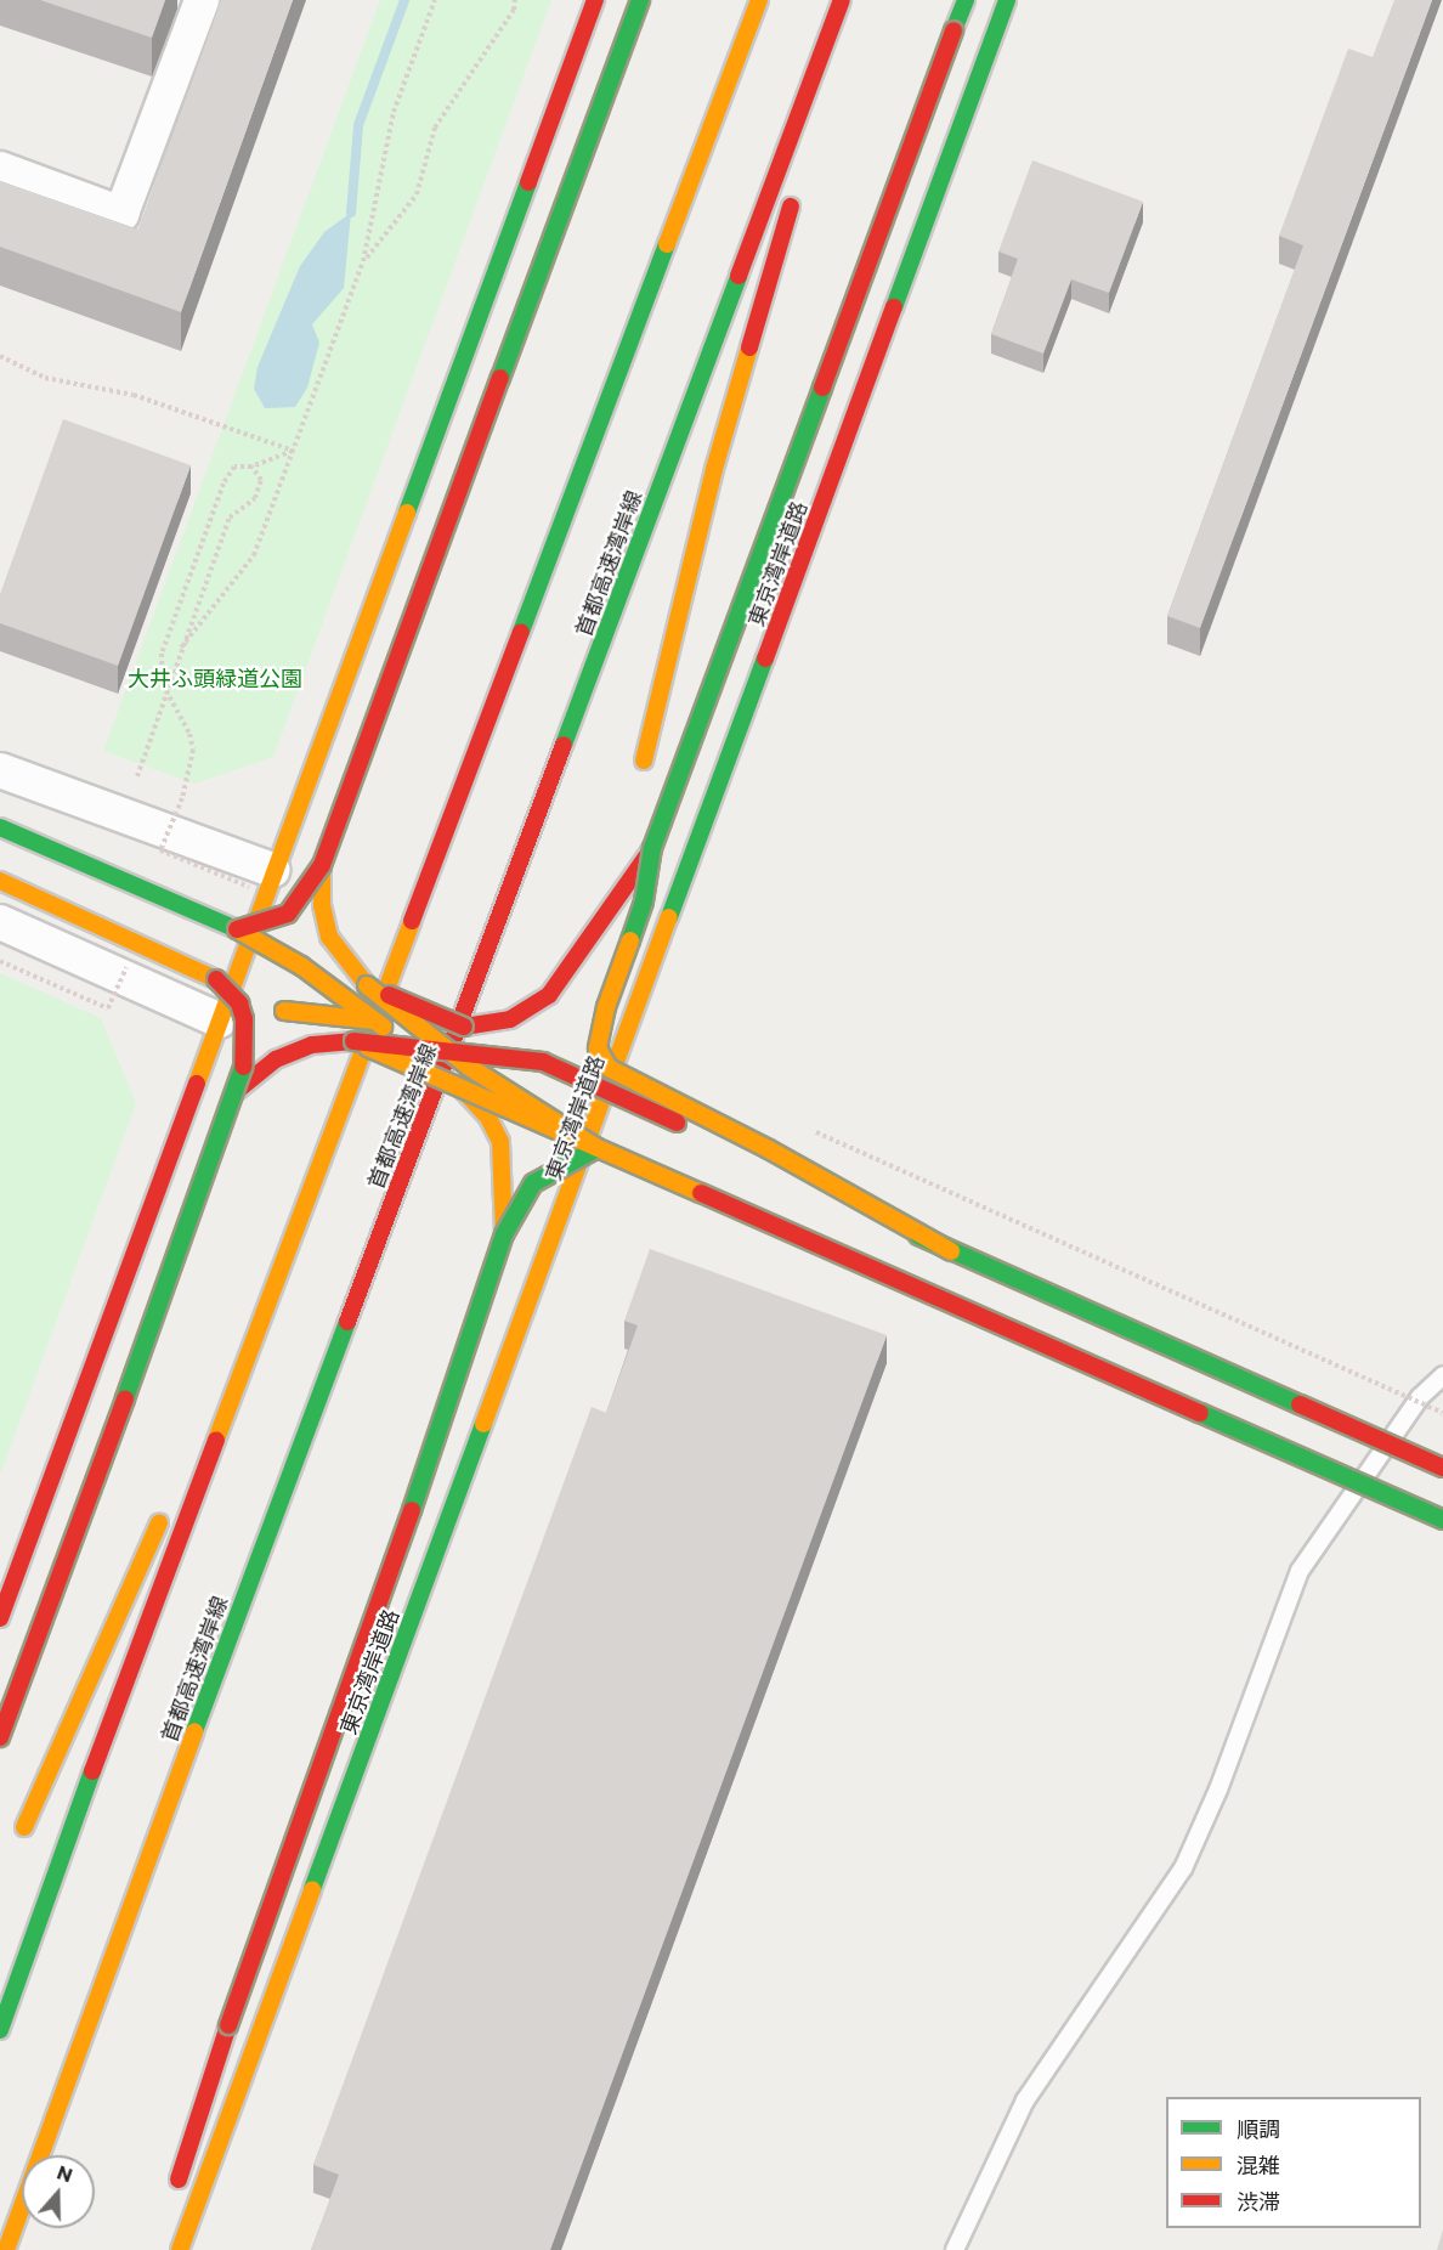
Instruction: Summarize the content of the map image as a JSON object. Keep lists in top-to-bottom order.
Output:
{
  "streets": {
    "main road": ["首都高速湾岸線", "東京湾岸道路"]
  },
  "parks": ["大井ふ頭緑道公園"],
  "legend": ["順調", "混雑", "渋滞"],
  "north": "top"
}
